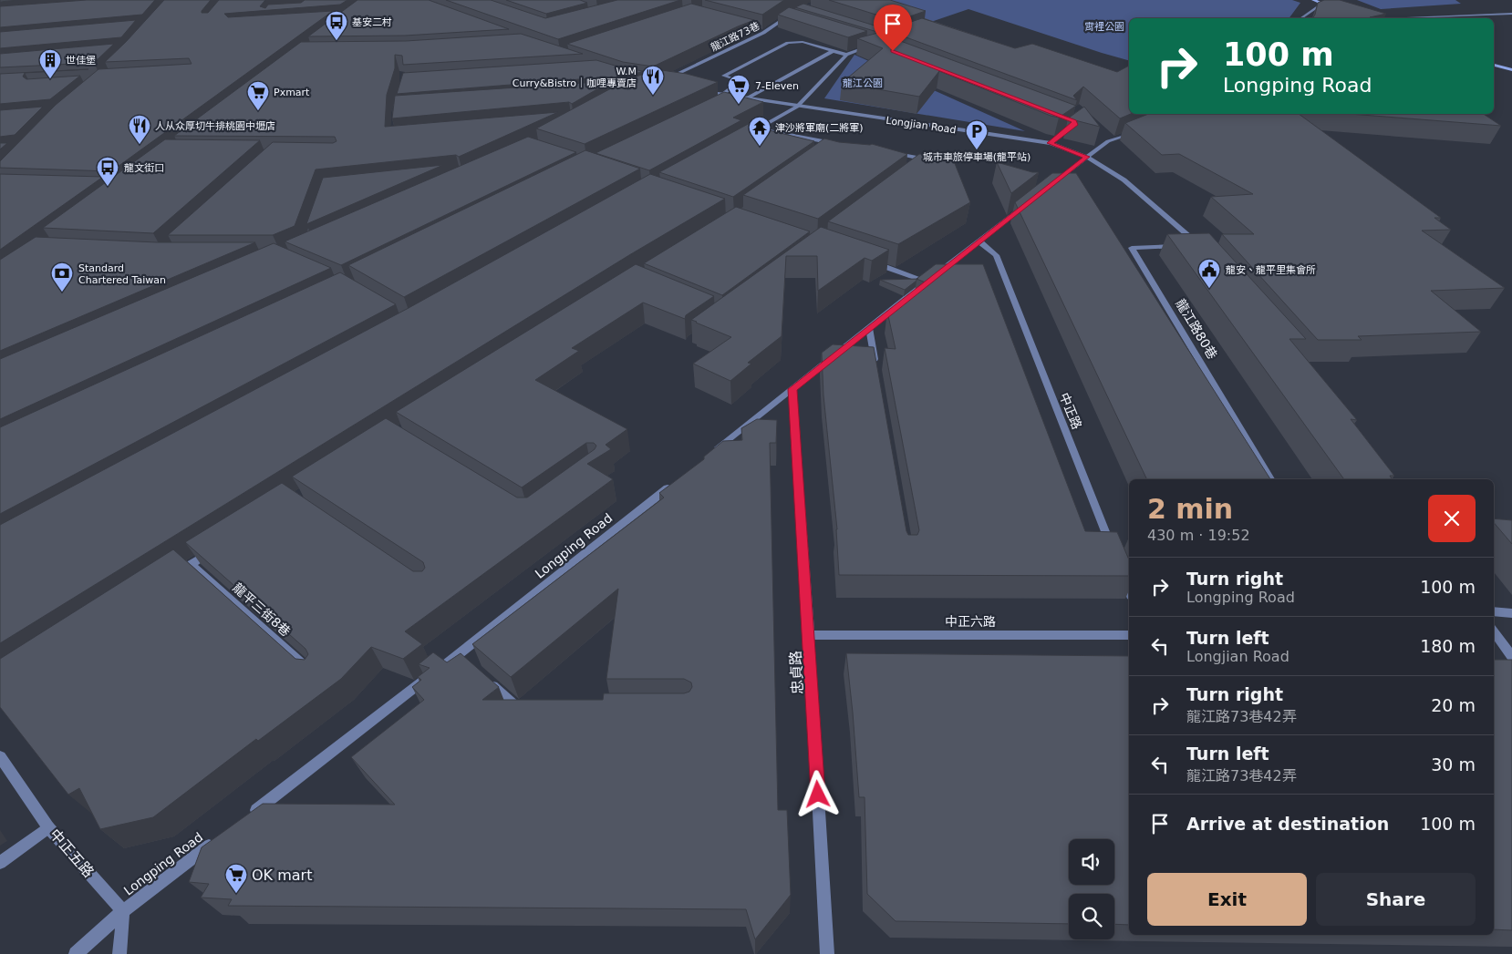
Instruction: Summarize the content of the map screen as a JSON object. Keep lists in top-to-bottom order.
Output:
{
  "streets": {
    "street": [
      "龍江路73巷",
      "Longjian Road",
      "龍江路80巷",
      "中正路",
      "Longping Road",
      "龍平三街8巷",
      "中正六路",
      "忠貞路",
      "中正五路"
    ]
  },
  "crossings": [
    ["Longjian Road", "龍江路80巷"],
    ["Longping Road", "中正五路"],
    ["中正六路", "忠貞路"]
  ],
  "parks": ["霄裡公園", "龍江公園"],
  "places": {
    "bus stop": ["基安二村", "龍文街口"],
    "building": ["世佳堡"],
    "restaurant": ["W.M Curry&Bistro｜咖哩專賣店", "人从众厚切牛排桃園中壢店"],
    "supermarket": ["7-Eleven", "Pxmart", "OK mart"],
    "temple": ["津沙將軍廟(二將軍)"],
    "parking": ["城市車旅停車場(龍平站)"],
    "public building": ["龍安、龍平里集會所"],
    "bank": ["Standard Chartered Taiwan"]
  },
  "page": {
    "turn": ["100 m", "Longping Road"],
    "heading": ["2 min", "430 m · 19:52"],
    "list": [
      {
        "name": "Turn right",
        "note": "Longping Road",
        "value": "100 m"
      },
      {
        "name": "Turn left",
        "note": "Longjian Road",
        "value": "180 m"
      },
      {
        "name": "Turn right",
        "note": "龍江路73巷42弄",
        "value": "20 m"
      },
      {
        "name": "Turn left",
        "note": "龍江路73巷42弄",
        "value": "30 m"
      },
      {
        "name": "Arrive at destination",
        "value": "100 m"
      }
    ],
    "buttons": ["Exit", "Share"]
  }
}
